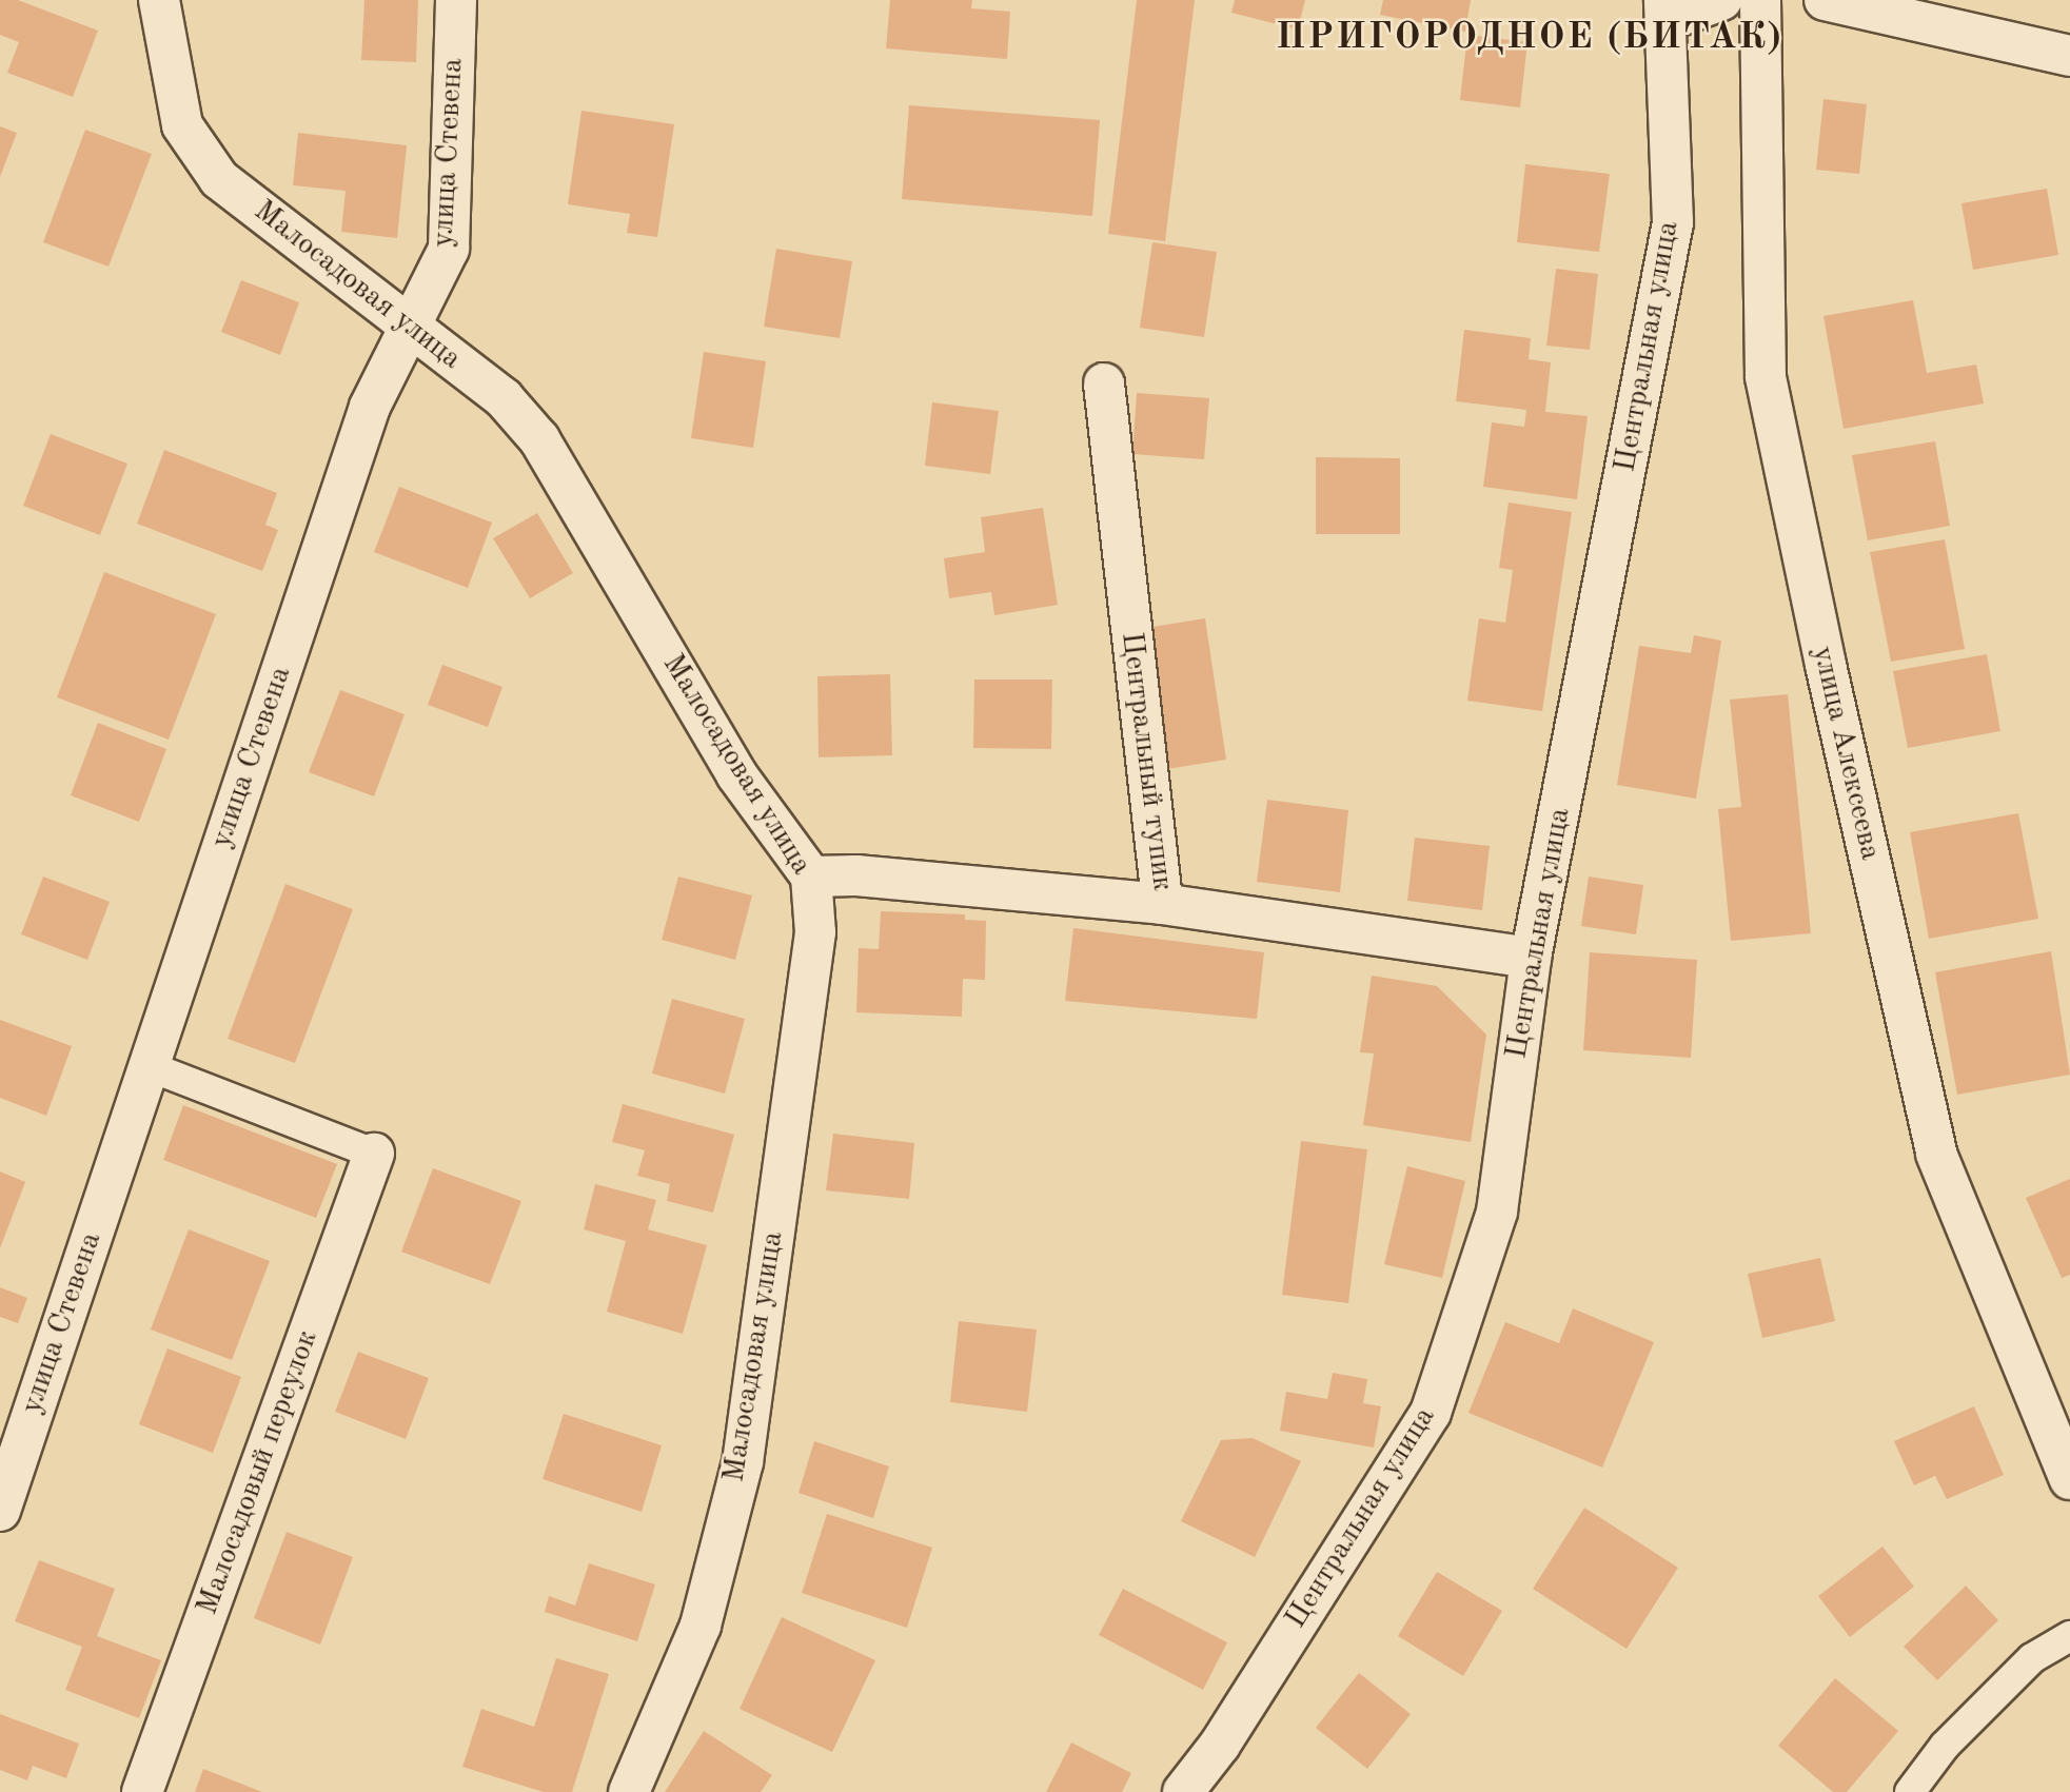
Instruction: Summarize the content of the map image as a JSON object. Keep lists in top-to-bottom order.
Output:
{
  "streets": {
    "street": [
      "улица Стевена",
      "Малосадовая улица",
      "Центральная улица",
      "улица Алексеева",
      "Центральный тупик",
      "Малосадовый переулок"
    ]
  },
  "crossings": [
    ["улица Стевена", "Малосадовая улица"],
    ["Центральная улица", "Центральный тупик"]
  ],
  "districts": ["ПРИГОРОДНОЕ (БИТАК)"]
}
